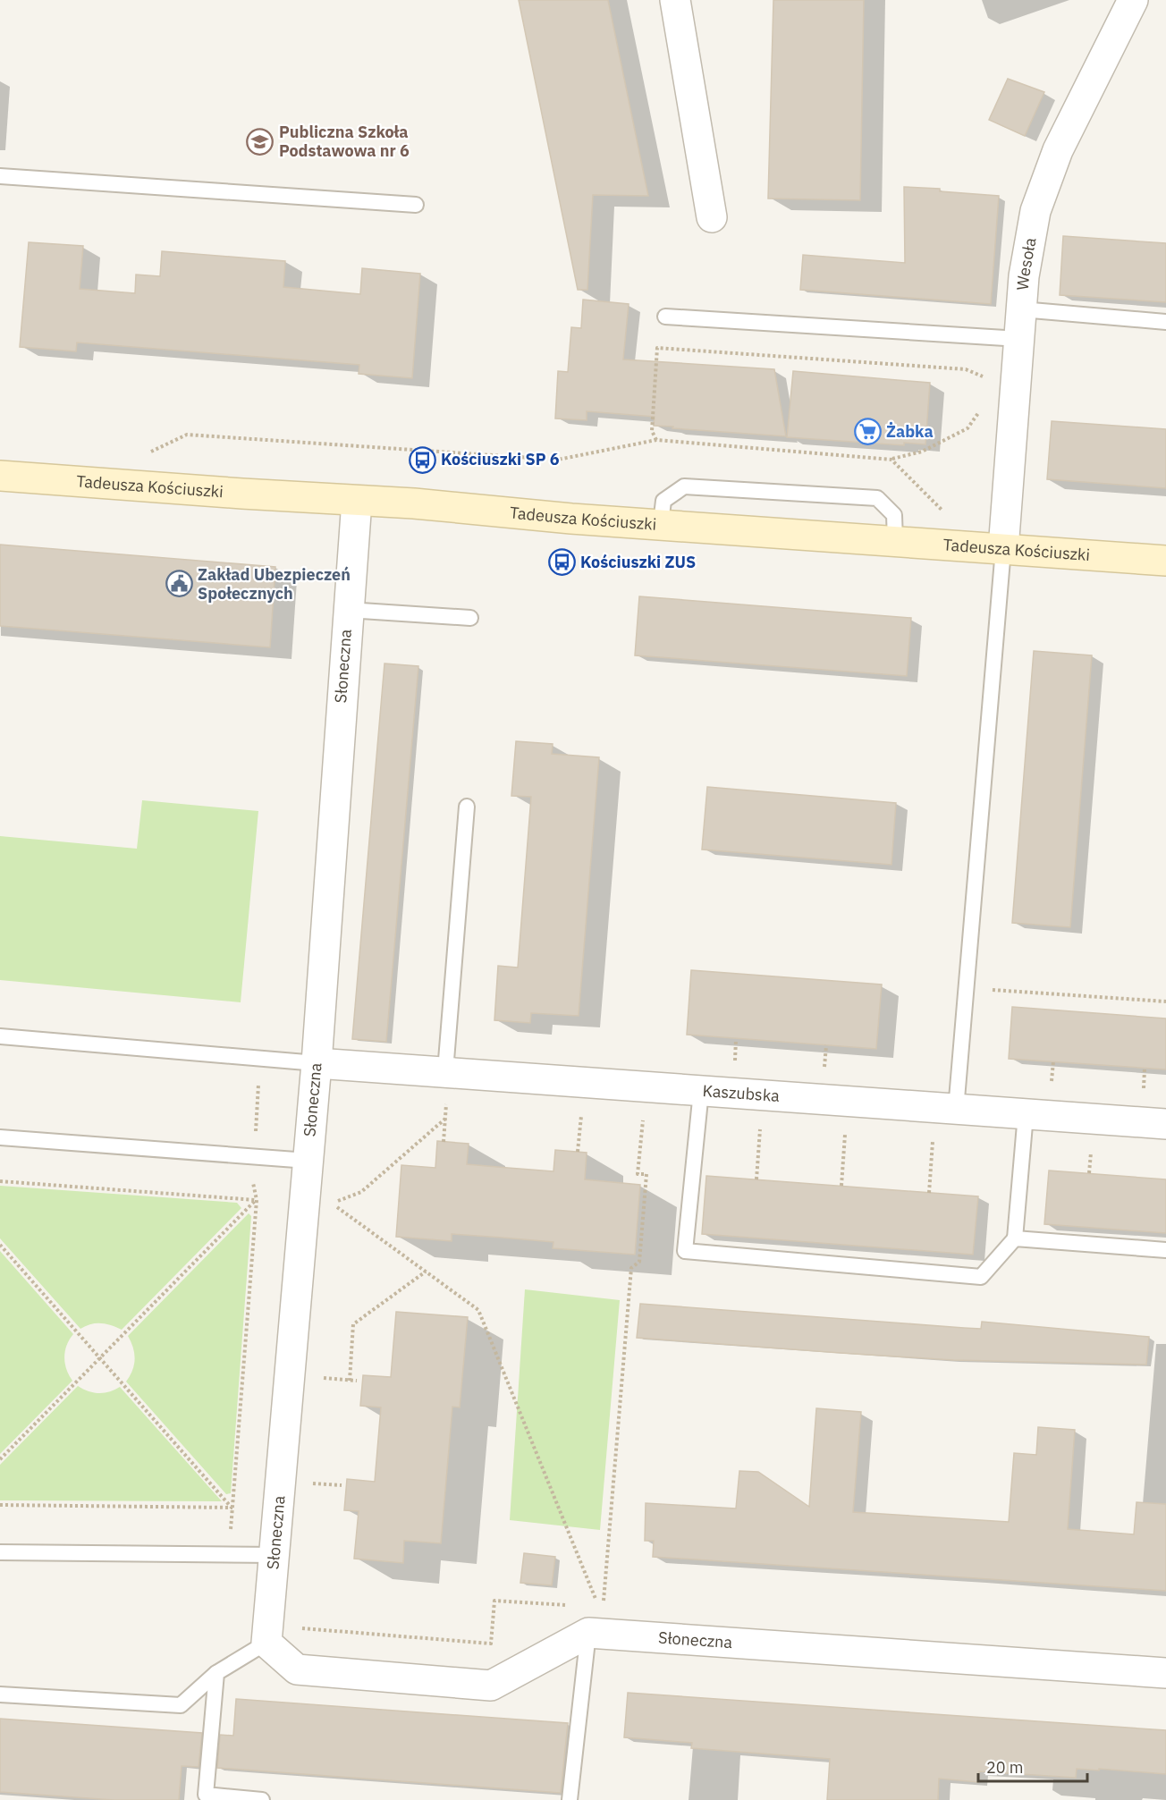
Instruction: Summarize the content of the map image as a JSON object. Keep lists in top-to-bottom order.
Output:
{
  "streets": {
    "street": [
      "Wesoła",
      "Tadeusza Kościuszki",
      "Słoneczna",
      "Kaszubska"
    ]
  },
  "crossings": [
    ["Wesoła", "Tadeusza Kościuszki"],
    ["Tadeusza Kościuszki", "Słoneczna"],
    ["Słoneczna", "Kaszubska"]
  ],
  "places": {
    "school or university": ["Publiczna Szkoła Podstawowa nr 6"],
    "supermarket": ["Żabka"],
    "bus stop": ["Kościuszki SP 6", "Kościuszki ZUS"],
    "public building": ["Zakład Ubezpieczeń Społecznych"]
  },
  "scale_bar": "20 m"
}
